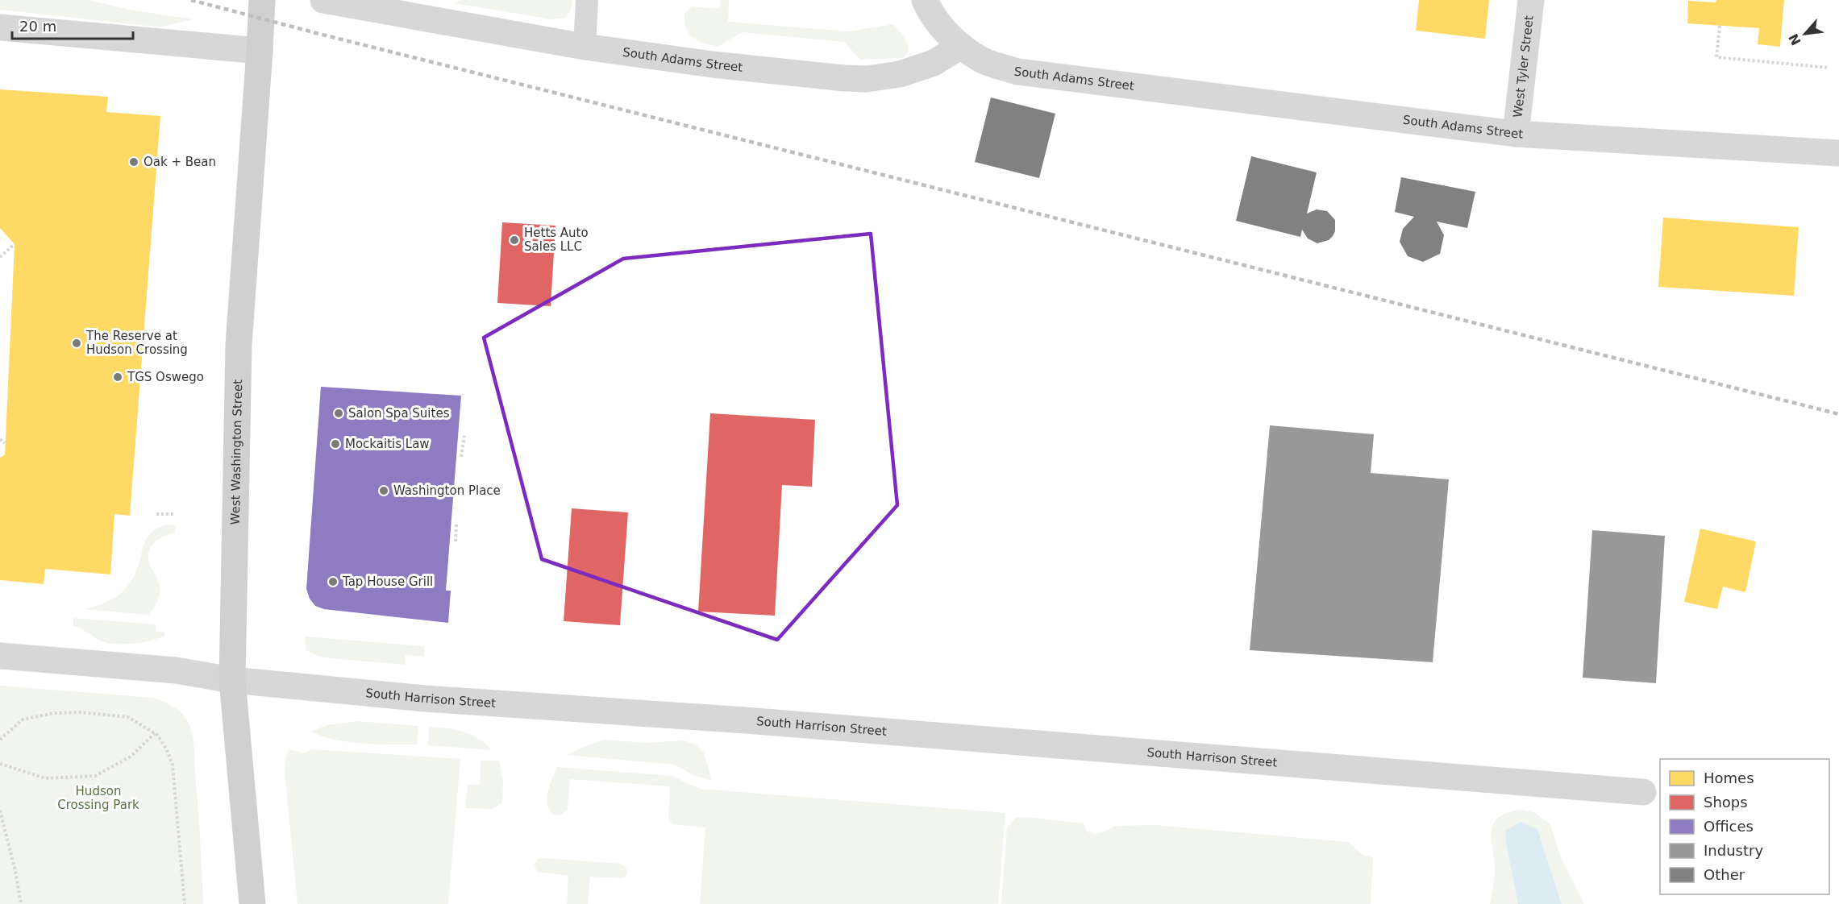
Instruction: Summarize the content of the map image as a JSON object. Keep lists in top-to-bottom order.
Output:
{
  "streets": {
    "main road": ["West Washington Street"],
    "street": ["South Adams Street", "West Tyler Street", "South Harrison Street"]
  },
  "crossings": [
    ["South Adams Street", "West Tyler Street"],
    ["West Washington Street", "South Harrison Street"]
  ],
  "parks": ["Hudson Crossing Park"],
  "places": [
    "Oak + Bean",
    "Hetts Auto Sales LLC",
    "The Reserve at Hudson Crossing",
    "TGS Oswego",
    "Salon Spa Suites",
    "Mockaitis Law",
    "Washington Place",
    "Tap House Grill"
  ],
  "legend": [
    "Homes",
    "Shops",
    "Offices",
    "Industry",
    "Other"
  ],
  "scale_bar": "20 m",
  "north": "bottom left"
}
